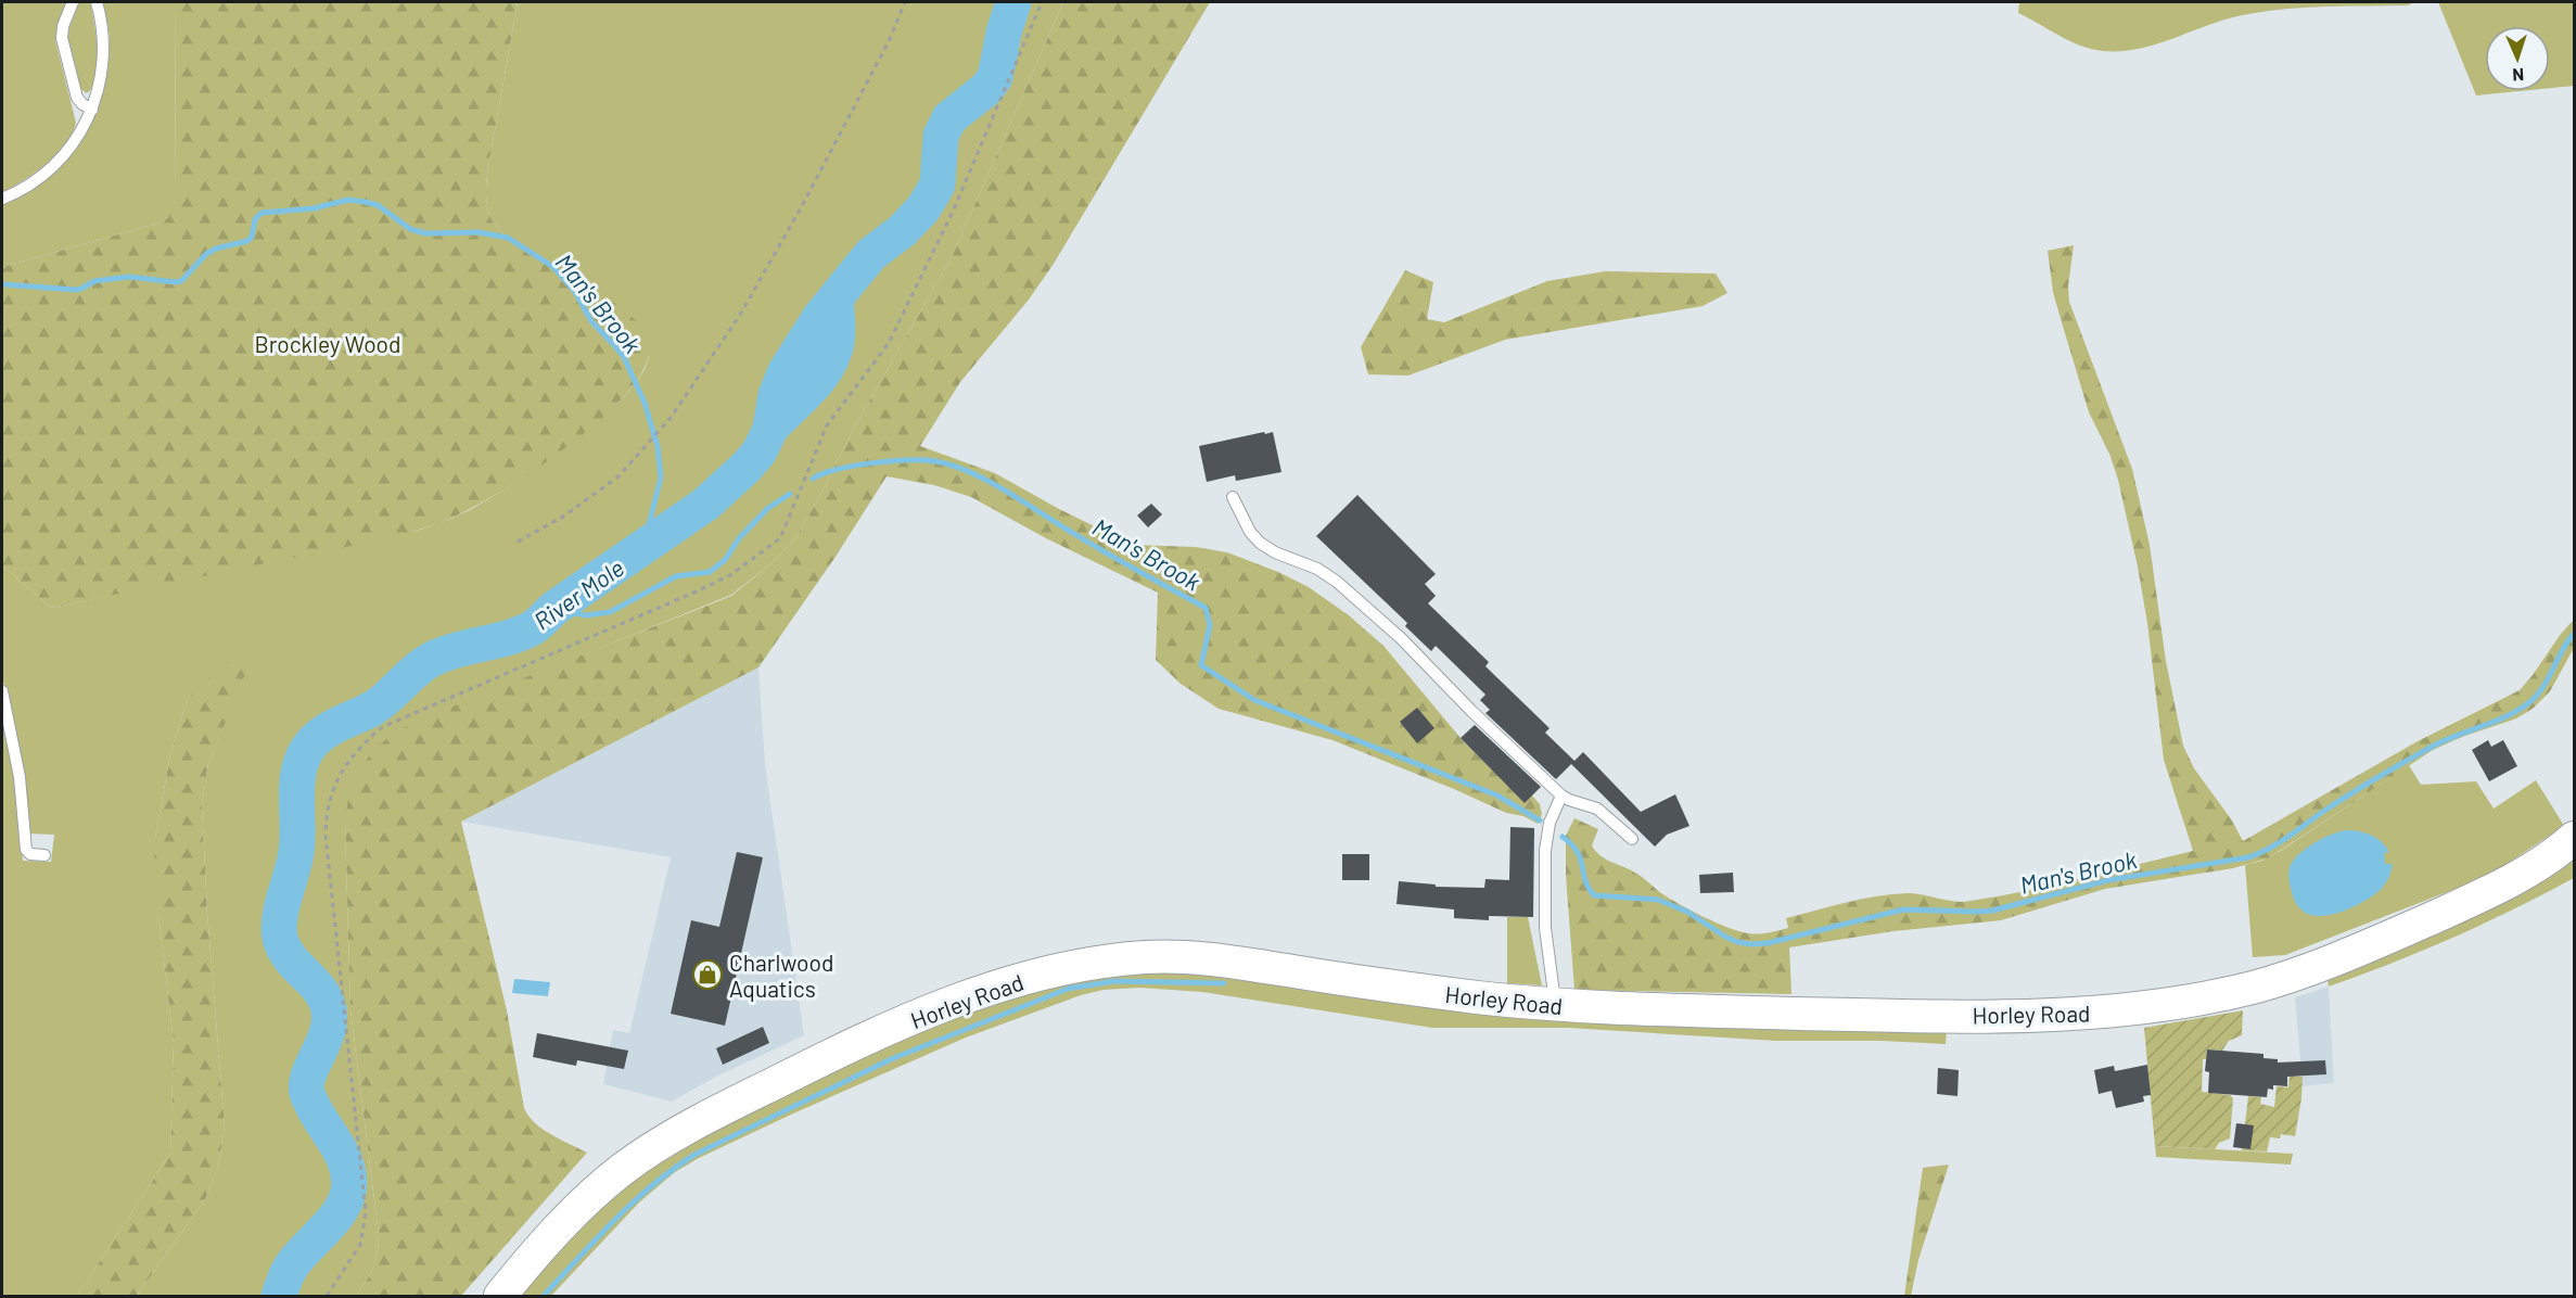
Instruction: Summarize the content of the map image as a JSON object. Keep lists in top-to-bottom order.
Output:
{
  "streets": {
    "street": ["Horley Road"]
  },
  "water": ["Man's Brook", "River Mole"],
  "parks": ["Brockley Wood"],
  "places": {
    "shop": ["Charlwood Aquatics"]
  },
  "north": "bottom"
}
